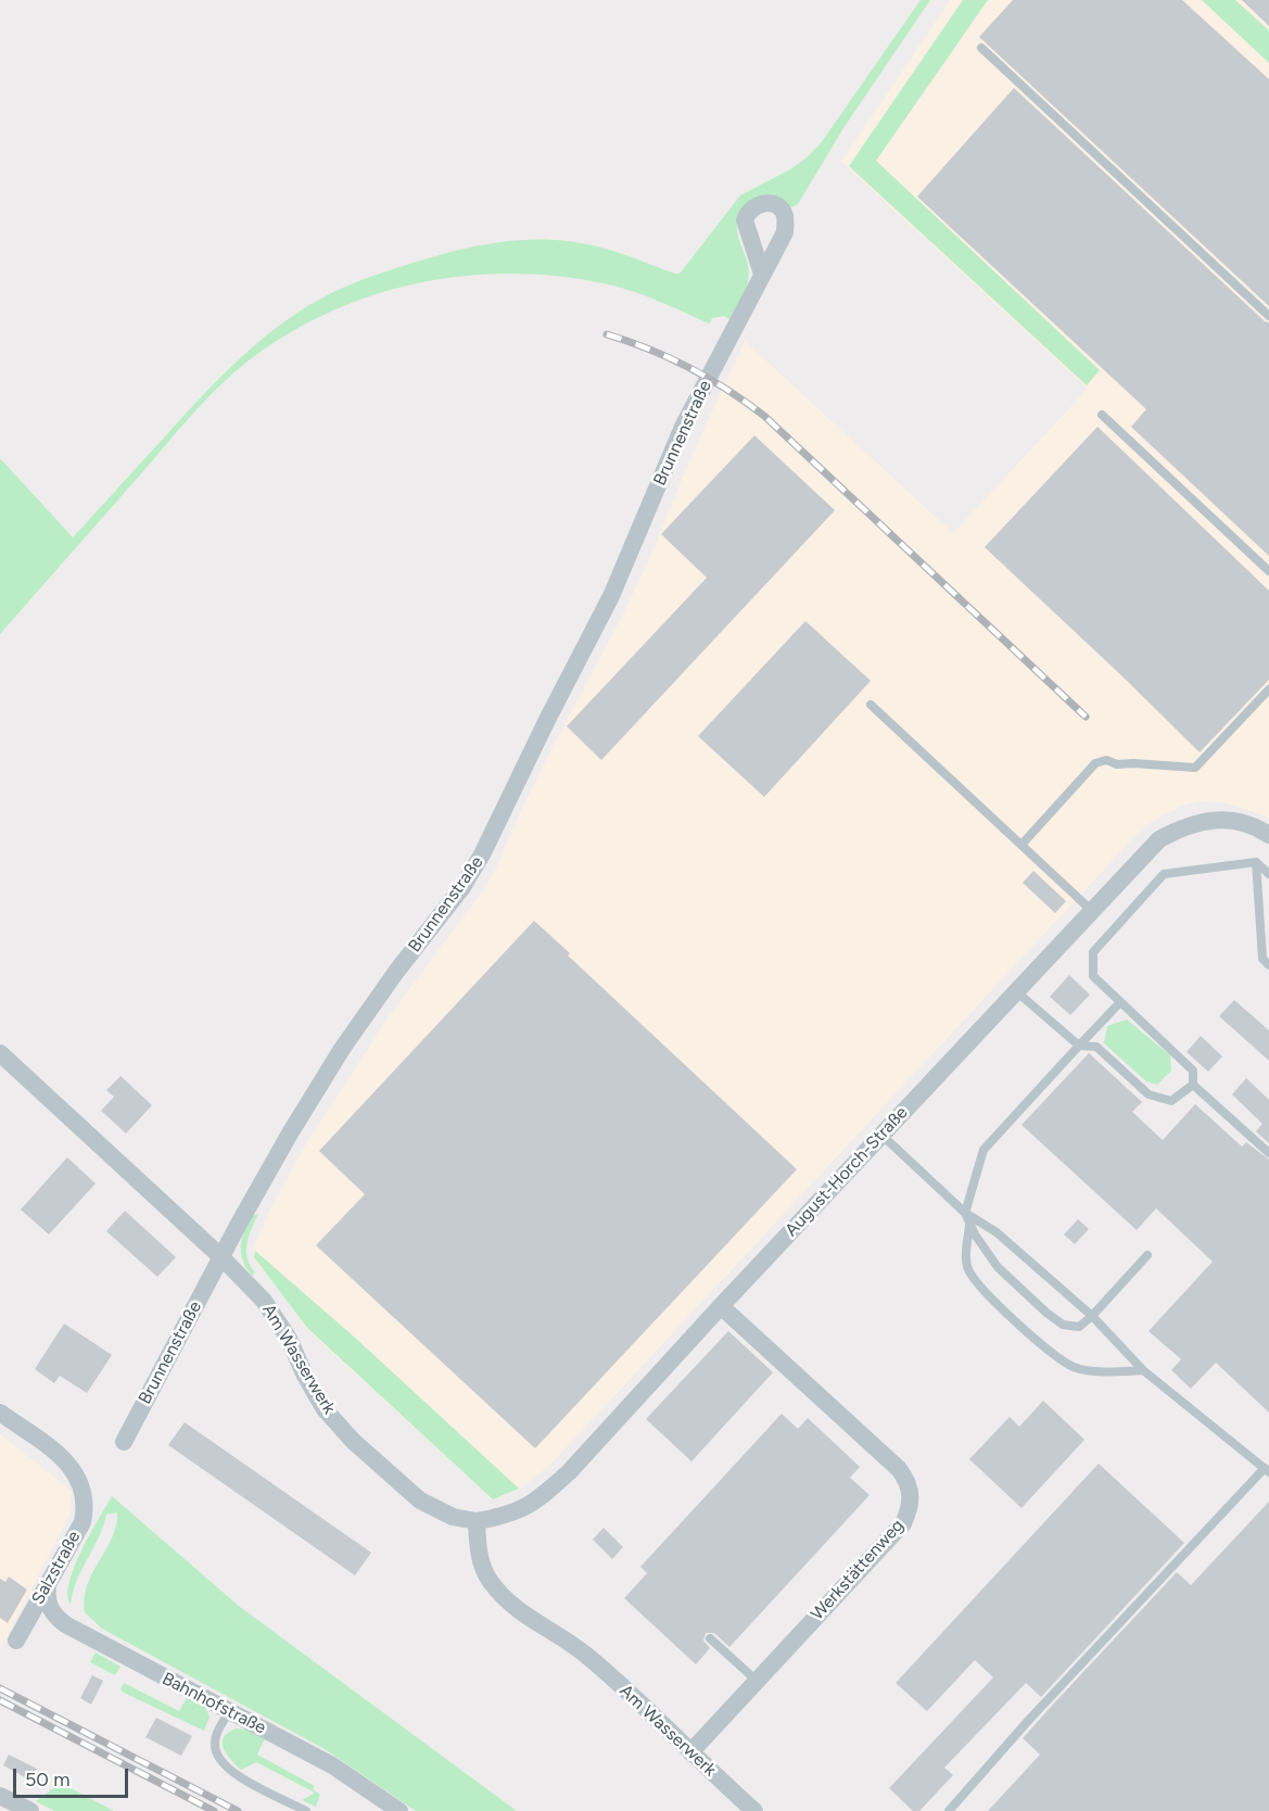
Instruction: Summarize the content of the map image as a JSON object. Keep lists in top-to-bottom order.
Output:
{
  "streets": {
    "street": [
      "Brunnenstraße",
      "August-Horch-Straße",
      "Am Wasserwerk",
      "Salzstraße",
      "Werkstättenweg",
      "Bahnhofstraße"
    ]
  },
  "crossings": [
    ["Brunnenstraße", "Am Wasserwerk"],
    ["August-Horch-Straße", "Am Wasserwerk"],
    ["August-Horch-Straße", "Werkstättenweg"],
    ["Am Wasserwerk", "Werkstättenweg"],
    ["Salzstraße", "Bahnhofstraße"]
  ],
  "scale_bar": "50 m"
}
